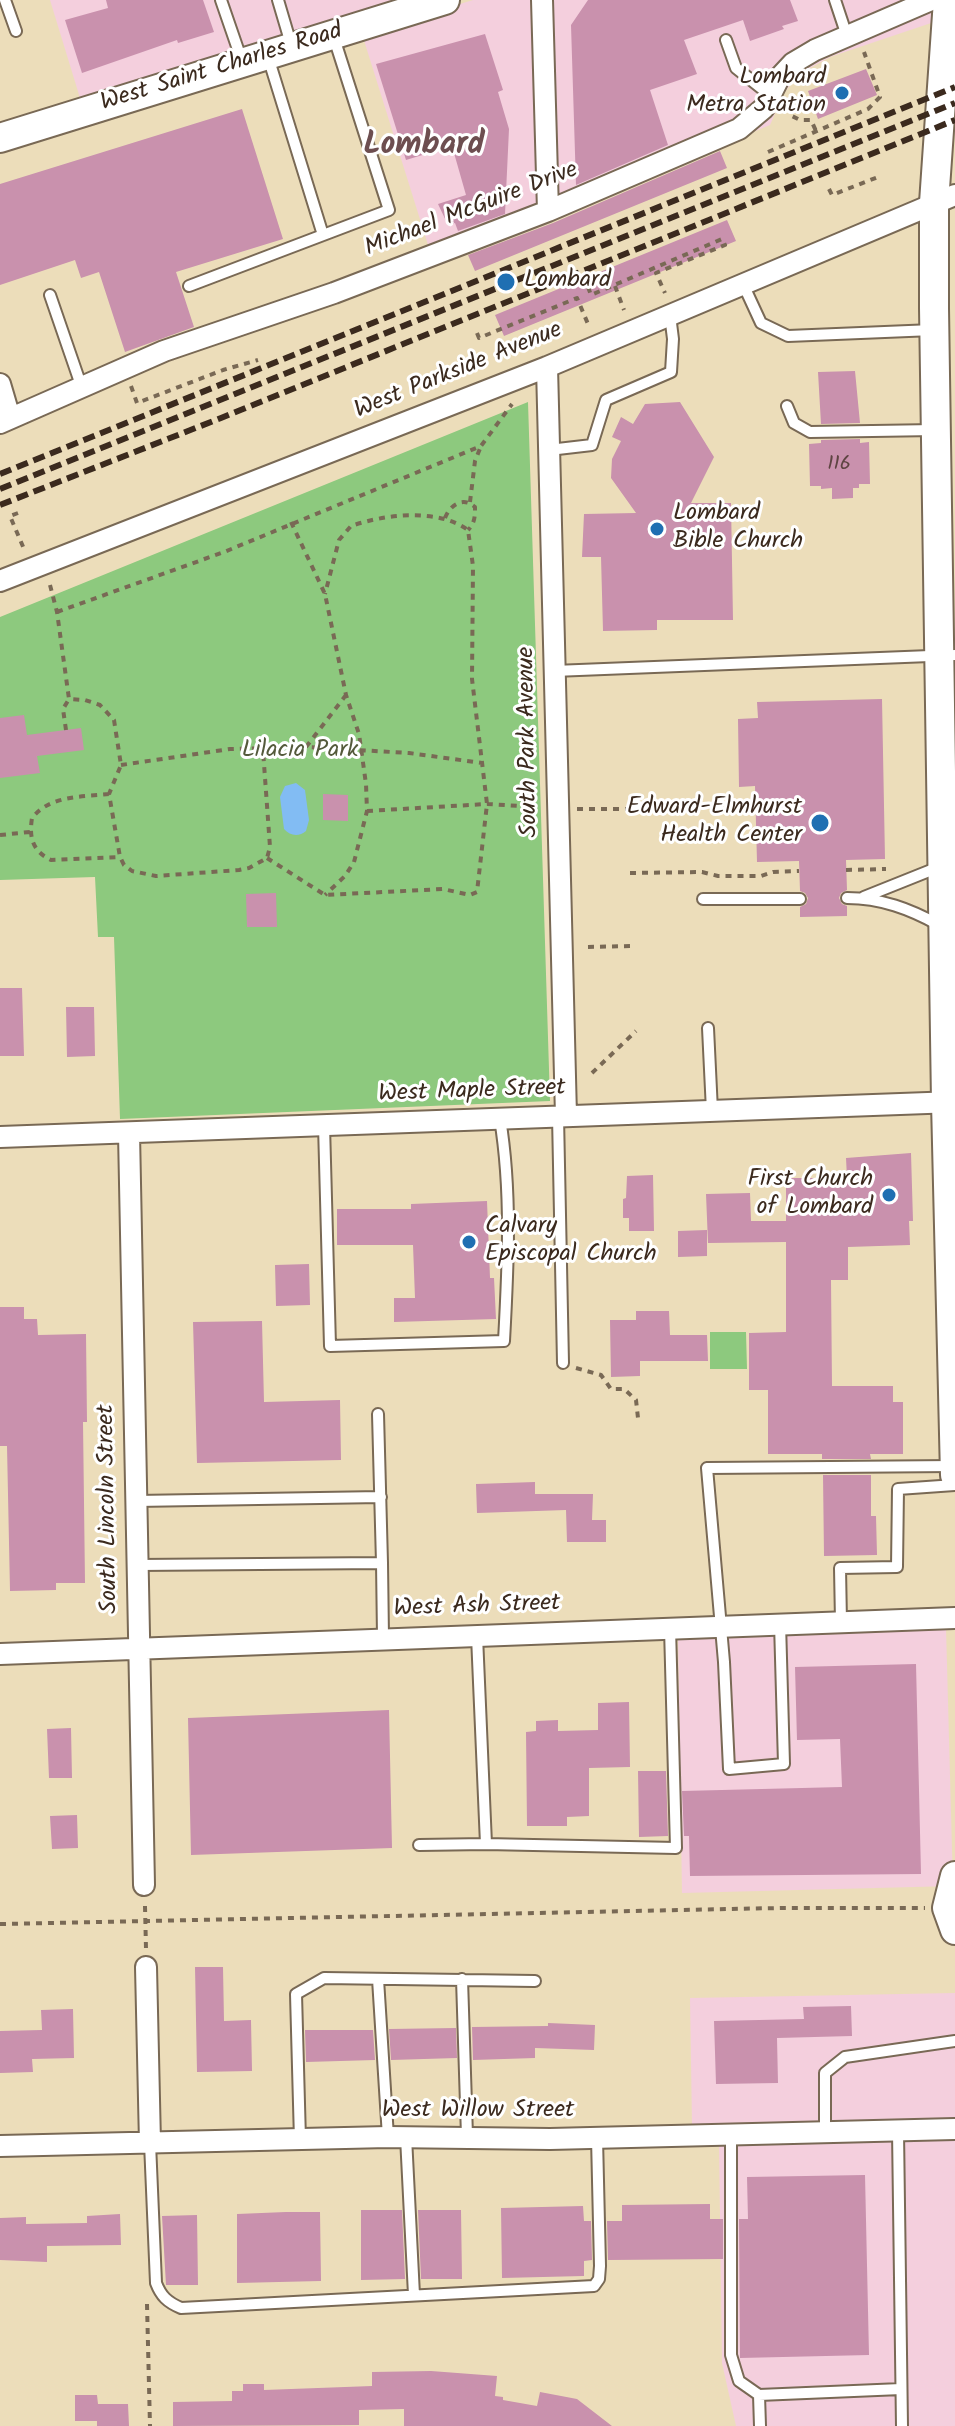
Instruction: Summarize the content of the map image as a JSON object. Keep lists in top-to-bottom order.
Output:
{
  "streets": {
    "main road": ["West Saint Charles Road"],
    "street": [
      "Michael McGuire Drive",
      "West Parkside Avenue",
      "South Park Avenue",
      "West Maple Street",
      "South Lincoln Street",
      "West Ash Street",
      "West Willow Street"
    ]
  },
  "crossings": [
    ["West Parkside Avenue", "South Park Avenue"],
    ["South Park Avenue", "West Maple Street"],
    ["West Maple Street", "South Lincoln Street"],
    ["South Lincoln Street", "West Ash Street"]
  ],
  "districts": ["Lombard"],
  "parks": ["Lilacia Park"],
  "places": [
    "Lombard Metra Station",
    "Lombard",
    "Lombard Bible Church",
    "Edward-Elmhurst Health Center",
    "First Church of Lombard",
    "Calvary Episcopal Church"
  ],
  "house_numbers": ["116"]
}
